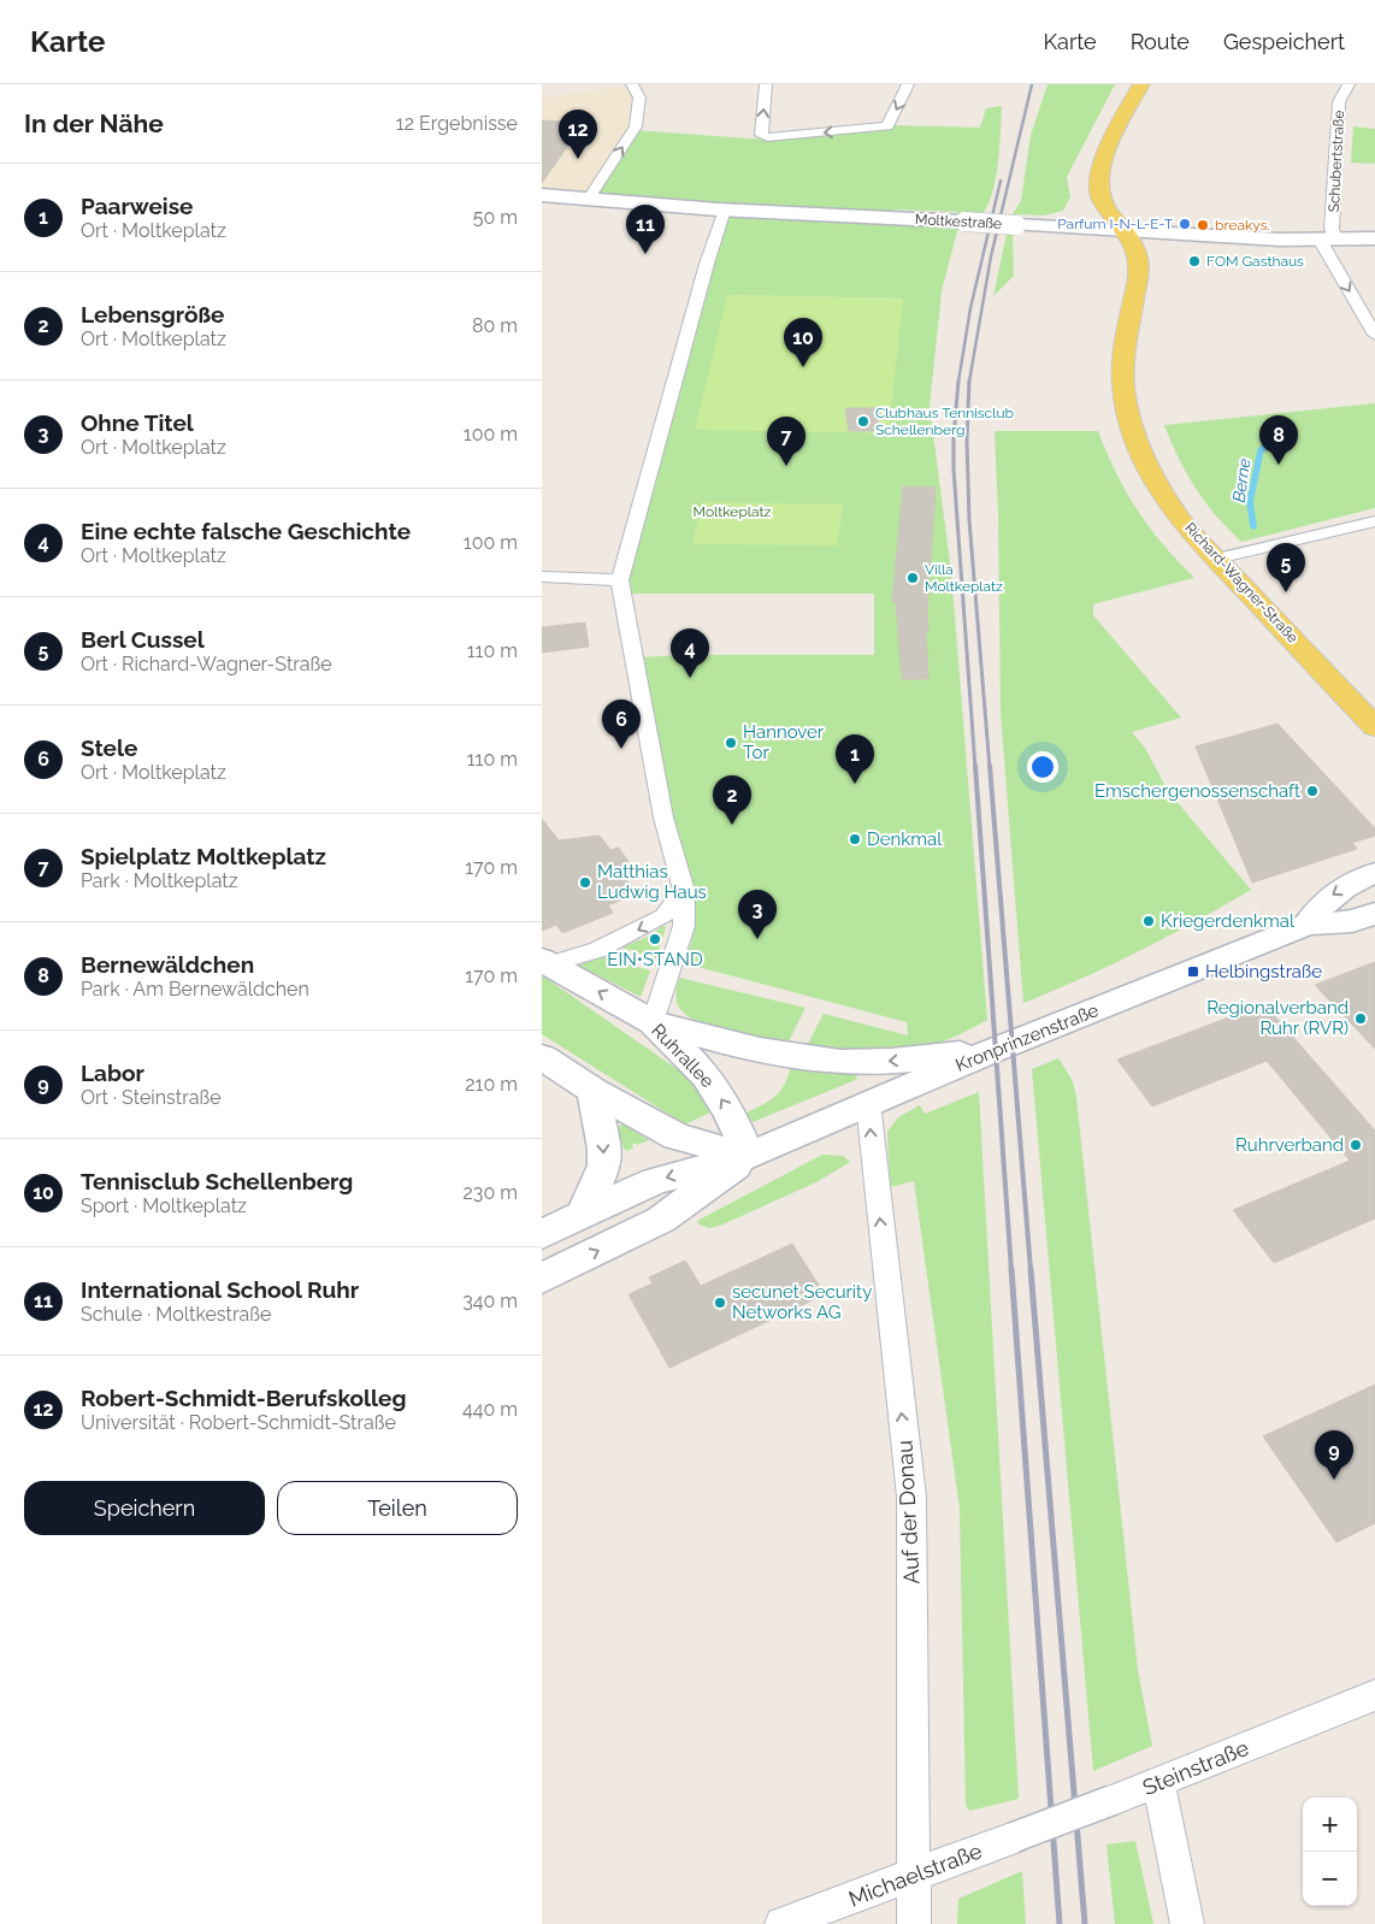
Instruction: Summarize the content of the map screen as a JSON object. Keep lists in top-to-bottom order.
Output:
{
  "streets": {
    "main road": [
      "Moltkestraße",
      "Richard-Wagner-Straße",
      "Kronprinzenstraße",
      "Ruhrallee"
    ],
    "street": [
      "Schubertstraße",
      "Auf der Donau",
      "Steinstraße",
      "Michaelstraße"
    ]
  },
  "crossings": [
    ["Schubertstraße", "Moltkestraße"],
    ["Moltkestraße", "Richard-Wagner-Straße"],
    ["Kronprinzenstraße", "Ruhrallee"],
    ["Kronprinzenstraße", "Auf der Donau"],
    ["Auf der Donau", "Michaelstraße"],
    ["Steinstraße", "Michaelstraße"]
  ],
  "one_way": ["Schubertstraße", "Auf der Donau"],
  "water": ["Berne"],
  "parks": ["Moltkeplatz"],
  "places": {
    "other": [
      "Parfum I-N-L-E-T",
      "breakys.",
      "FOM Gasthaus",
      "Clubhaus Tennisclub Schellenberg",
      "Villa Moltkeplatz",
      "Hannover Tor",
      "Emschergenossenschaft",
      "Denkmal",
      "Matthias Ludwig Haus",
      "Kriegerdenkmal",
      "EIN•STAND",
      "Regionalverband Ruhr (RVR)",
      "Ruhrverband",
      "secunet Security Networks AG"
    ],
    "transit": ["Helbingstraße"]
  },
  "page": {
    "header": "Karte",
    "nav": ["Karte", "Route", "Gespeichert"],
    "heading": ["In der Nähe", "12 Ergebnisse"],
    "pins": [
      "12",
      "11",
      "10",
      "8",
      "7",
      "5",
      "4",
      "6",
      "1",
      "2",
      "3",
      "9"
    ],
    "list": [
      {
        "mark": "1",
        "name": "Paarweise",
        "note": "Ort · Moltkeplatz",
        "value": "50 m"
      },
      {
        "mark": "2",
        "name": "Lebensgröße",
        "note": "Ort · Moltkeplatz",
        "value": "80 m"
      },
      {
        "mark": "3",
        "name": "Ohne Titel",
        "note": "Ort · Moltkeplatz",
        "value": "100 m"
      },
      {
        "mark": "4",
        "name": "Eine echte falsche Geschichte",
        "note": "Ort · Moltkeplatz",
        "value": "100 m"
      },
      {
        "mark": "5",
        "name": "Berl Cussel",
        "note": "Ort · Richard-Wagner-Straße",
        "value": "110 m"
      },
      {
        "mark": "6",
        "name": "Stele",
        "note": "Ort · Moltkeplatz",
        "value": "110 m"
      },
      {
        "mark": "7",
        "name": "Spielplatz Moltkeplatz",
        "note": "Park · Moltkeplatz",
        "value": "170 m"
      },
      {
        "mark": "8",
        "name": "Bernewäldchen",
        "note": "Park · Am Bernewäldchen",
        "value": "170 m"
      },
      {
        "mark": "9",
        "name": "Labor",
        "note": "Ort · Steinstraße",
        "value": "210 m"
      },
      {
        "mark": "10",
        "name": "Tennisclub Schellenberg",
        "note": "Sport · Moltkeplatz",
        "value": "230 m"
      },
      {
        "mark": "11",
        "name": "International School Ruhr",
        "note": "Schule · Moltkestraße",
        "value": "340 m"
      },
      {
        "mark": "12",
        "name": "Robert-Schmidt-Berufskolleg",
        "note": "Universität · Robert-Schmidt-Straße",
        "value": "440 m"
      }
    ],
    "buttons": ["Speichern", "Teilen"],
    "map_buttons": ["+", "−"]
  }
}
